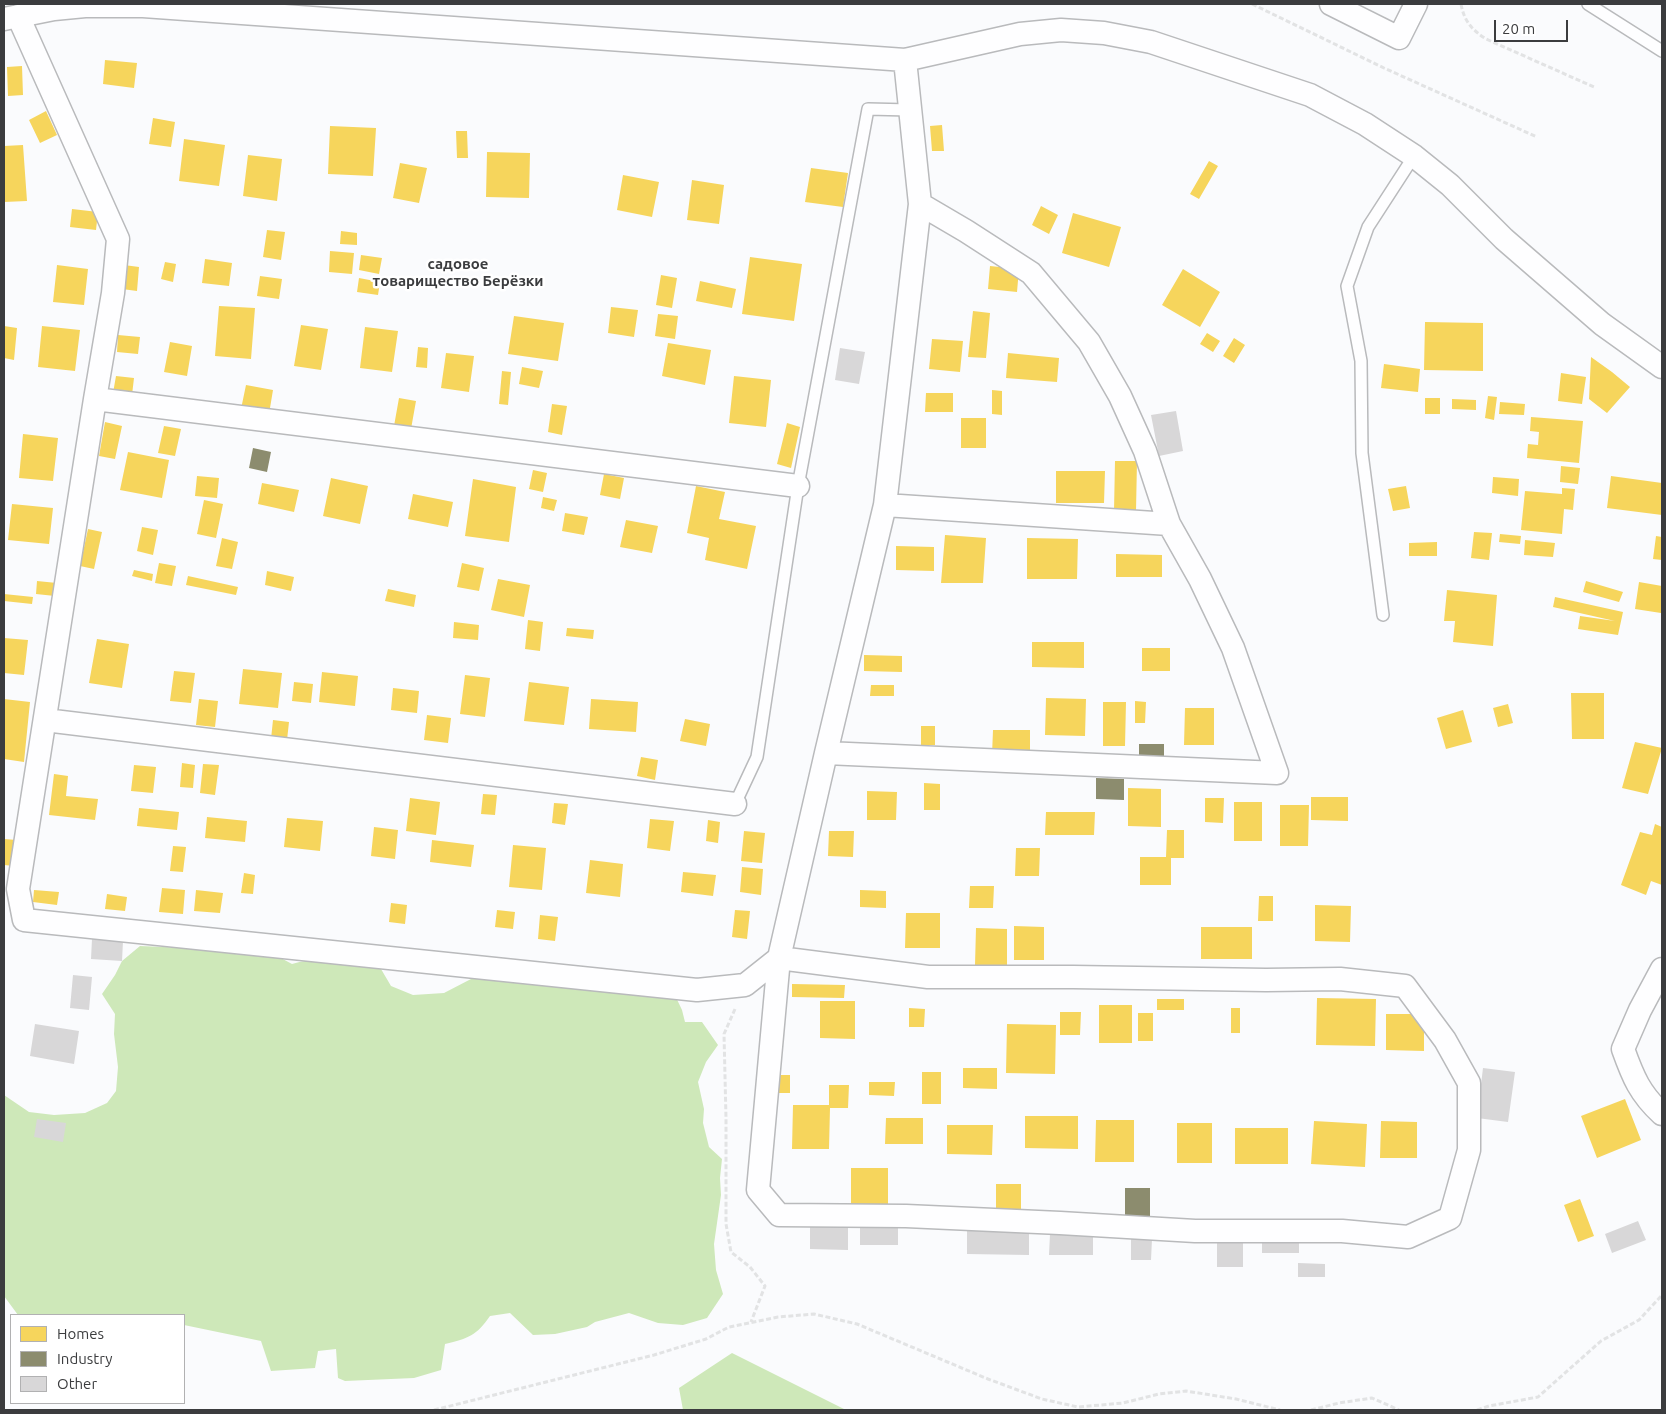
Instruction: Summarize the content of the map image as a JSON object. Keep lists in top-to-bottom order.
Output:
{
  "districts": ["садовое товарищество Берёзки"],
  "legend": ["Homes", "Industry", "Other"],
  "scale_bar": "20 m"
}
